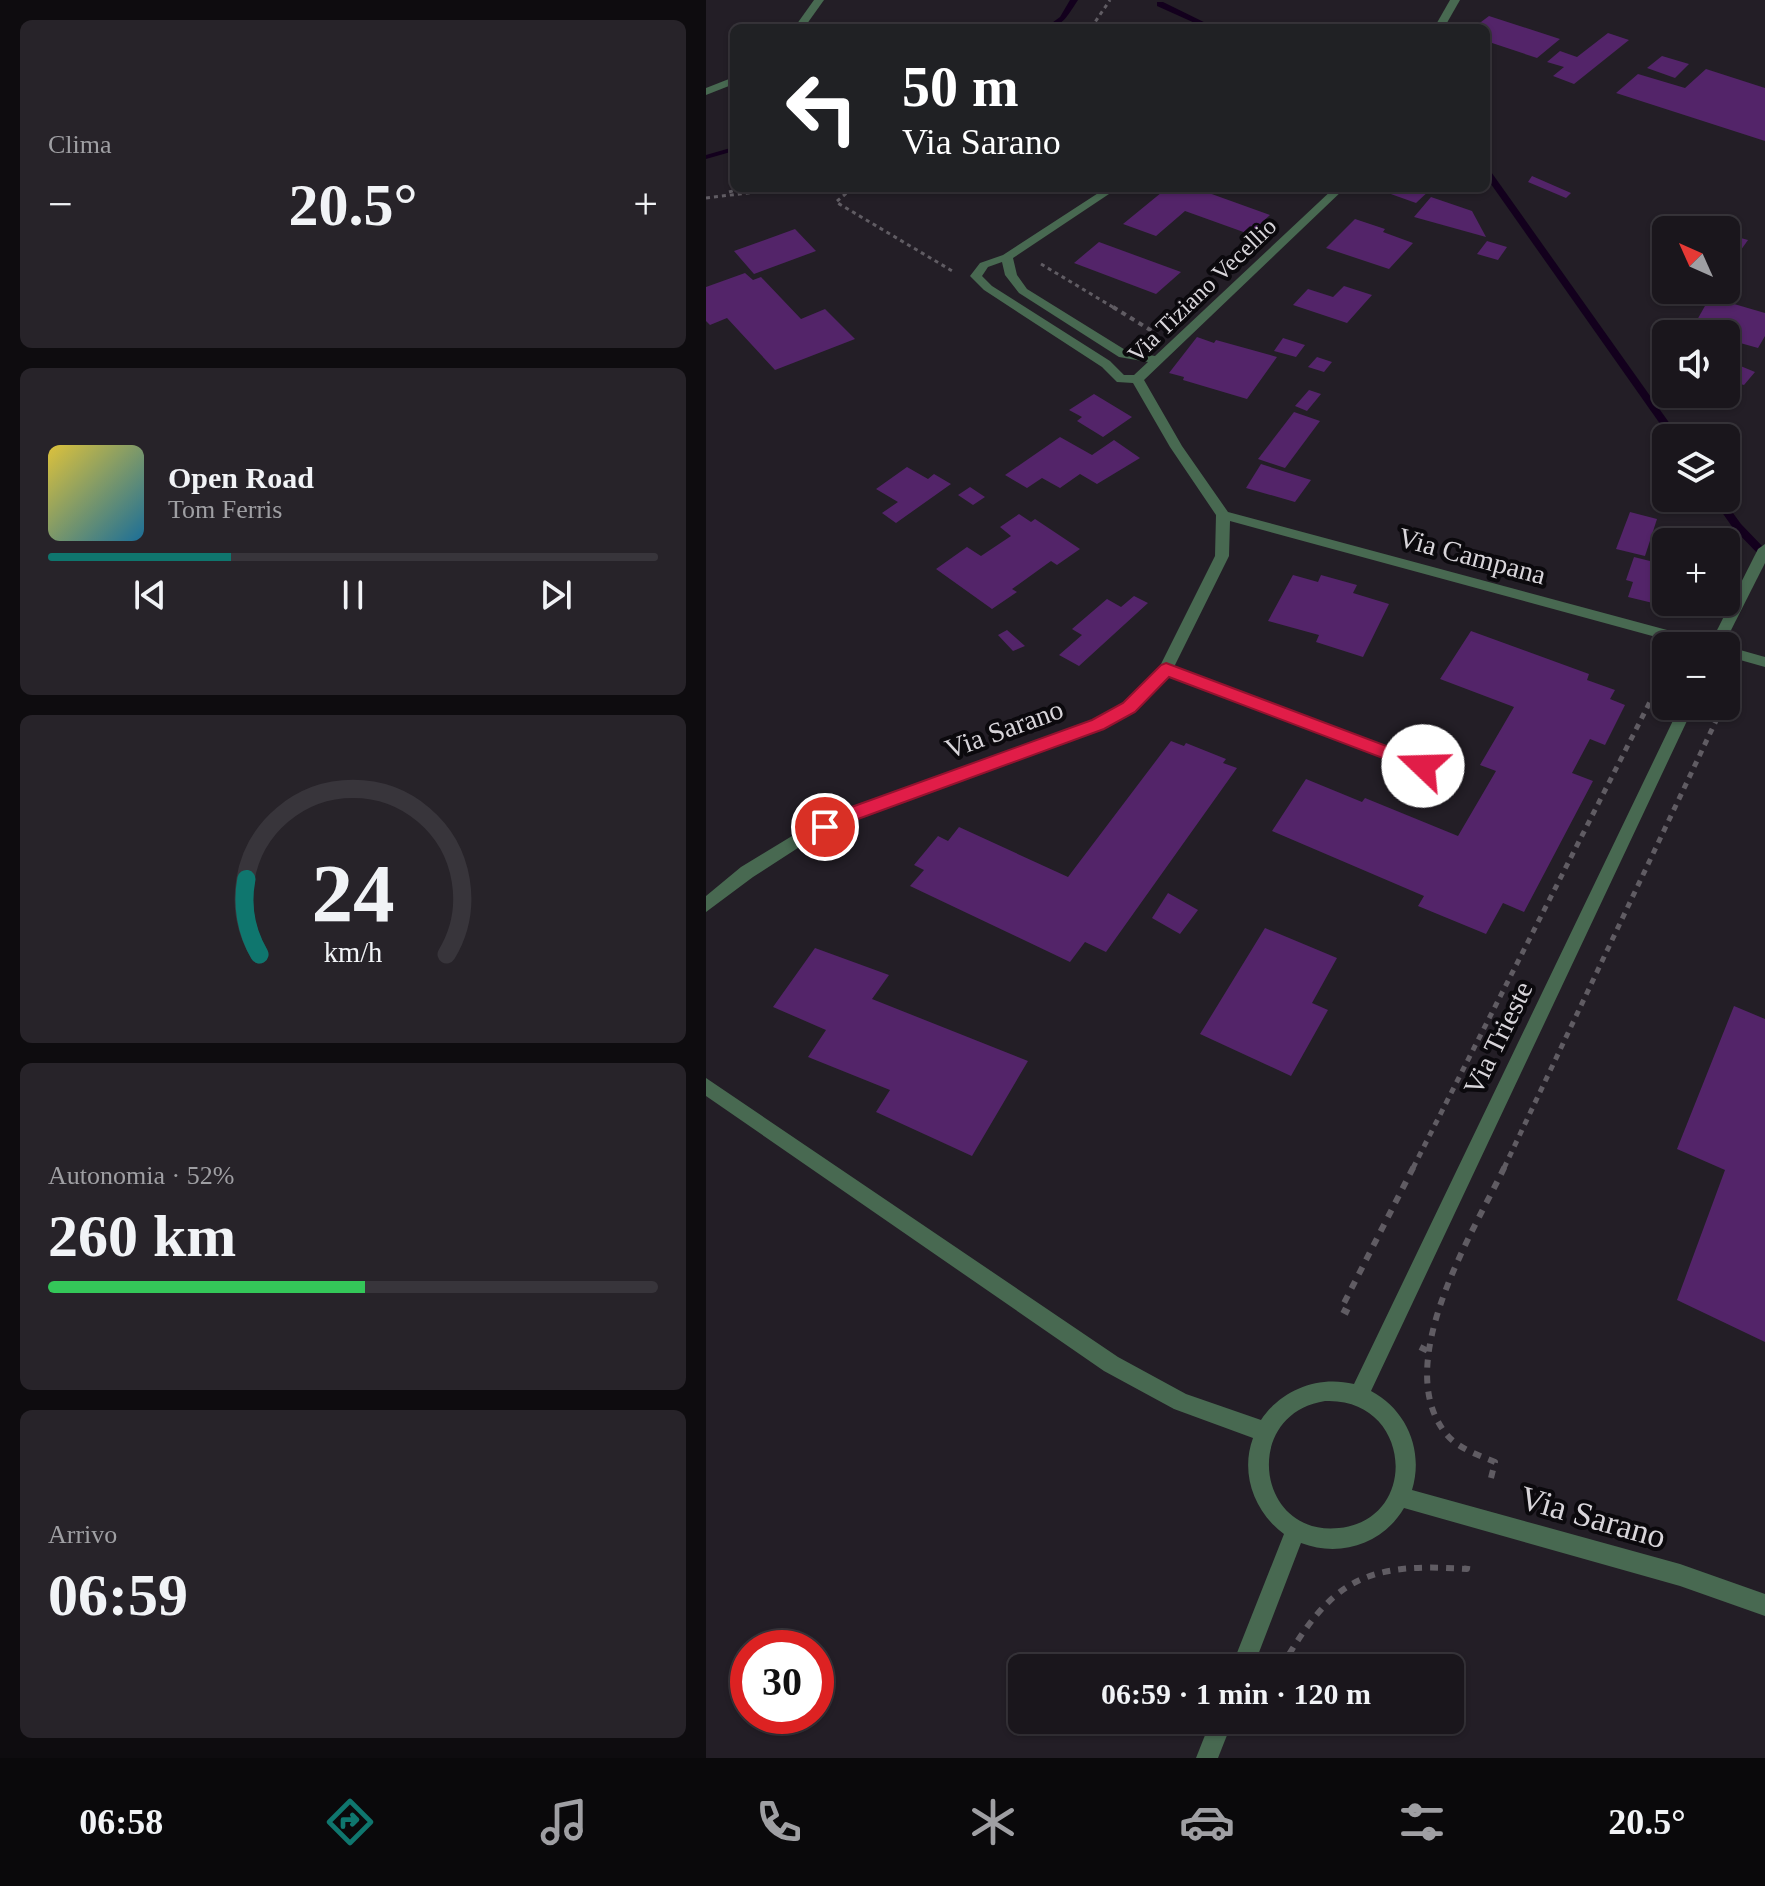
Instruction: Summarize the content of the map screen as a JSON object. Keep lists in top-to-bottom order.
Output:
{
  "streets": {
    "street": [
      "Via Tiziano Vecellio",
      "Via Campana",
      "Via Sarano",
      "Via Trieste"
    ]
  },
  "crossings": [
    ["Via Tiziano Vecellio", "Via Campana"],
    ["Via Tiziano Vecellio", "Via Sarano"],
    ["Via Campana", "Via Sarano"],
    ["Via Sarano", "Via Trieste"]
  ],
  "north": "top left",
  "page": {
    "tile": [
      "Clima",
      ["Autonomia · 52%", "260 km"],
      ["Arrivo", "06:59"]
    ],
    "turn": ["50 m", "Via Sarano"],
    "heat": ["−", "20.5°", "+"],
    "map_buttons": ["+", "−"],
    "song": ["Open Road", "Tom Ferris"],
    "limit": "30",
    "trip": "06:59 · 1 min · 120 m",
    "tabs": ["06:58", "20.5°"],
    "gauge": ["24", "km/h"]
  }
}
